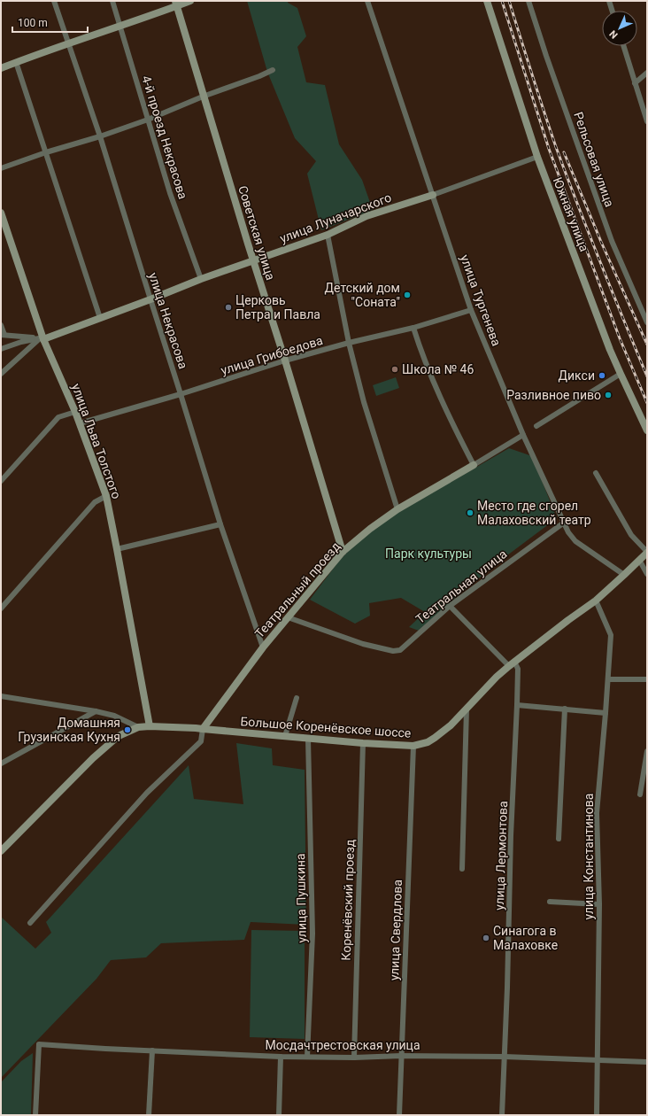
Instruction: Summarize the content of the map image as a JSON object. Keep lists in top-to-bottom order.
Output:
{
  "streets": {
    "street": [
      "4-й проезд Некрасова",
      "Рельсовая улица",
      "Южная улица",
      "улица Луначарского",
      "Советская улица",
      "улица Тургенева",
      "улица Некрасова",
      "улица Грибоедова",
      "улица Льва Толстого",
      "Театральная улица",
      "Театральный проезд",
      "Большое Коренёвское шоссе",
      "улица Лермонтова",
      "улица Константинова",
      "улица Пушкина",
      "Коренёвский проезд",
      "улица Свердлова",
      "Мосдачтрестовская улица"
    ]
  },
  "crossings": [
    ["4-й проезд Некрасова", "улица Луначарского"],
    ["Южная улица", "улица Луначарского"],
    ["улица Луначарского", "Советская улица"],
    ["улица Луначарского", "улица Тургенева"],
    ["улица Луначарского", "улица Некрасова"],
    ["улица Луначарского", "улица Льва Толстого"],
    ["Советская улица", "улица Грибоедова"],
    ["Советская улица", "Театральный проезд"],
    ["улица Тургенева", "улица Грибоедова"],
    ["улица Тургенева", "Театральная улица"],
    ["улица Тургенева", "Театральный проезд"],
    ["улица Тургенева", "Большое Коренёвское шоссе"],
    ["улица Некрасова", "улица Грибоедова"],
    ["улица Некрасова", "Театральный проезд"],
    ["улица Грибоедова", "улица Льва Толстого"],
    ["улица Льва Толстого", "Большое Коренёвское шоссе"],
    ["Театральная улица", "Театральный проезд"],
    ["Театральный проезд", "Большое Коренёвское шоссе"],
    ["Большое Коренёвское шоссе", "улица Лермонтова"],
    ["Большое Коренёвское шоссе", "улица Константинова"],
    ["Большое Коренёвское шоссе", "улица Пушкина"],
    ["Большое Коренёвское шоссе", "Коренёвский проезд"],
    ["Большое Коренёвское шоссе", "улица Свердлова"],
    ["улица Лермонтова", "Мосдачтрестовская улица"],
    ["улица Константинова", "Мосдачтрестовская улица"],
    ["улица Пушкина", "Мосдачтрестовская улица"],
    ["Коренёвский проезд", "Мосдачтрестовская улица"],
    ["улица Свердлова", "Мосдачтрестовская улица"]
  ],
  "parks": ["Парк культуры"],
  "places": [
    "Детский дом \"Соната\"",
    "Церковь Петра и Павла",
    "Школа № 46",
    "Дикси",
    "Разливное пиво",
    "Место где сгорел Малаховский театр",
    "Домашняя Грузинская Кухня",
    "Синагога в Малаховке"
  ],
  "scale_bar": "100 m",
  "north": "bottom left"
}
